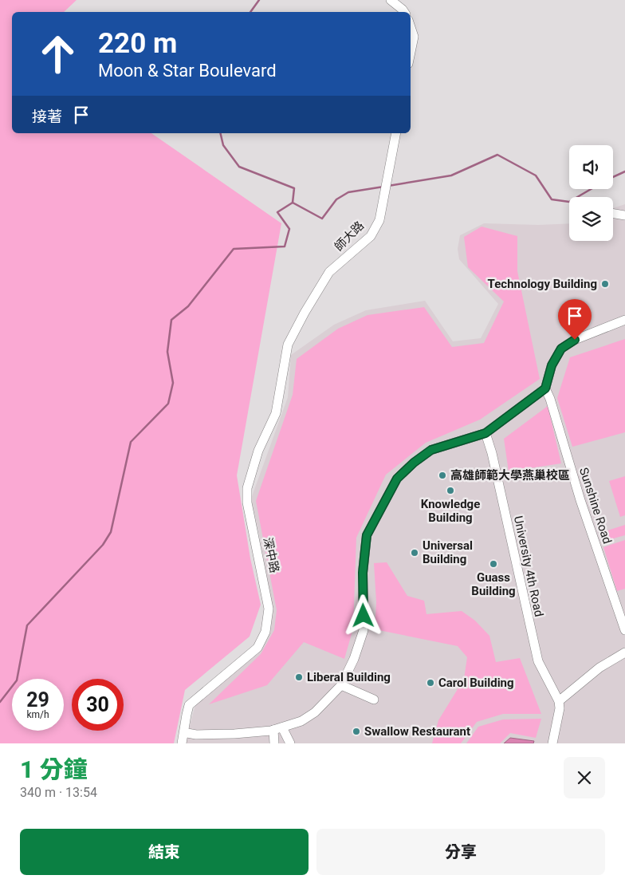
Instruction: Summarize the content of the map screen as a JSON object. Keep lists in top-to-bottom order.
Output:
{
  "streets": {
    "street": [
      "師大路",
      "Sunshine Road",
      "深中路",
      "University 4th Road"
    ]
  },
  "crossings": [
    ["師大路", "深中路"]
  ],
  "places": [
    "Technology Building",
    "高雄師範大學燕巢校區",
    "Knowledge Building",
    "Universal Building",
    "Guass Building",
    "Liberal Building",
    "Carol Building",
    "Swallow Restaurant"
  ],
  "page": {
    "turn": ["220 m", "Moon & Star Boulevard"],
    "then": "接著",
    "speed": "29 km/h",
    "limit": "30",
    "heading": ["1 分鐘", "340 m · 13:54"],
    "buttons": ["結束", "分享"]
  }
}
